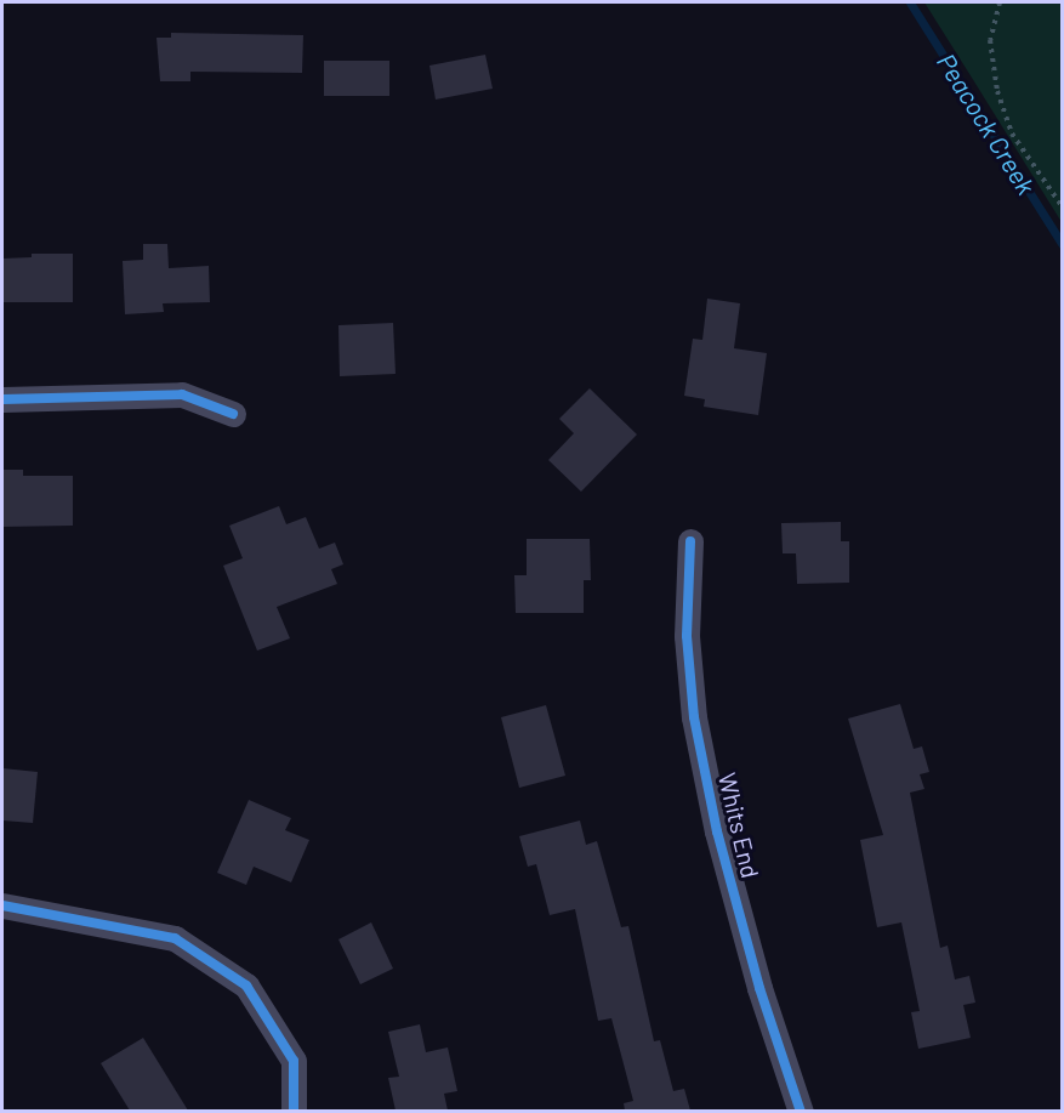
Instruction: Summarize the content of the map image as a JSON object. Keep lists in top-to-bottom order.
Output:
{
  "streets": {
    "street": ["Whits End"]
  },
  "water": ["Peacock Creek"]
}
